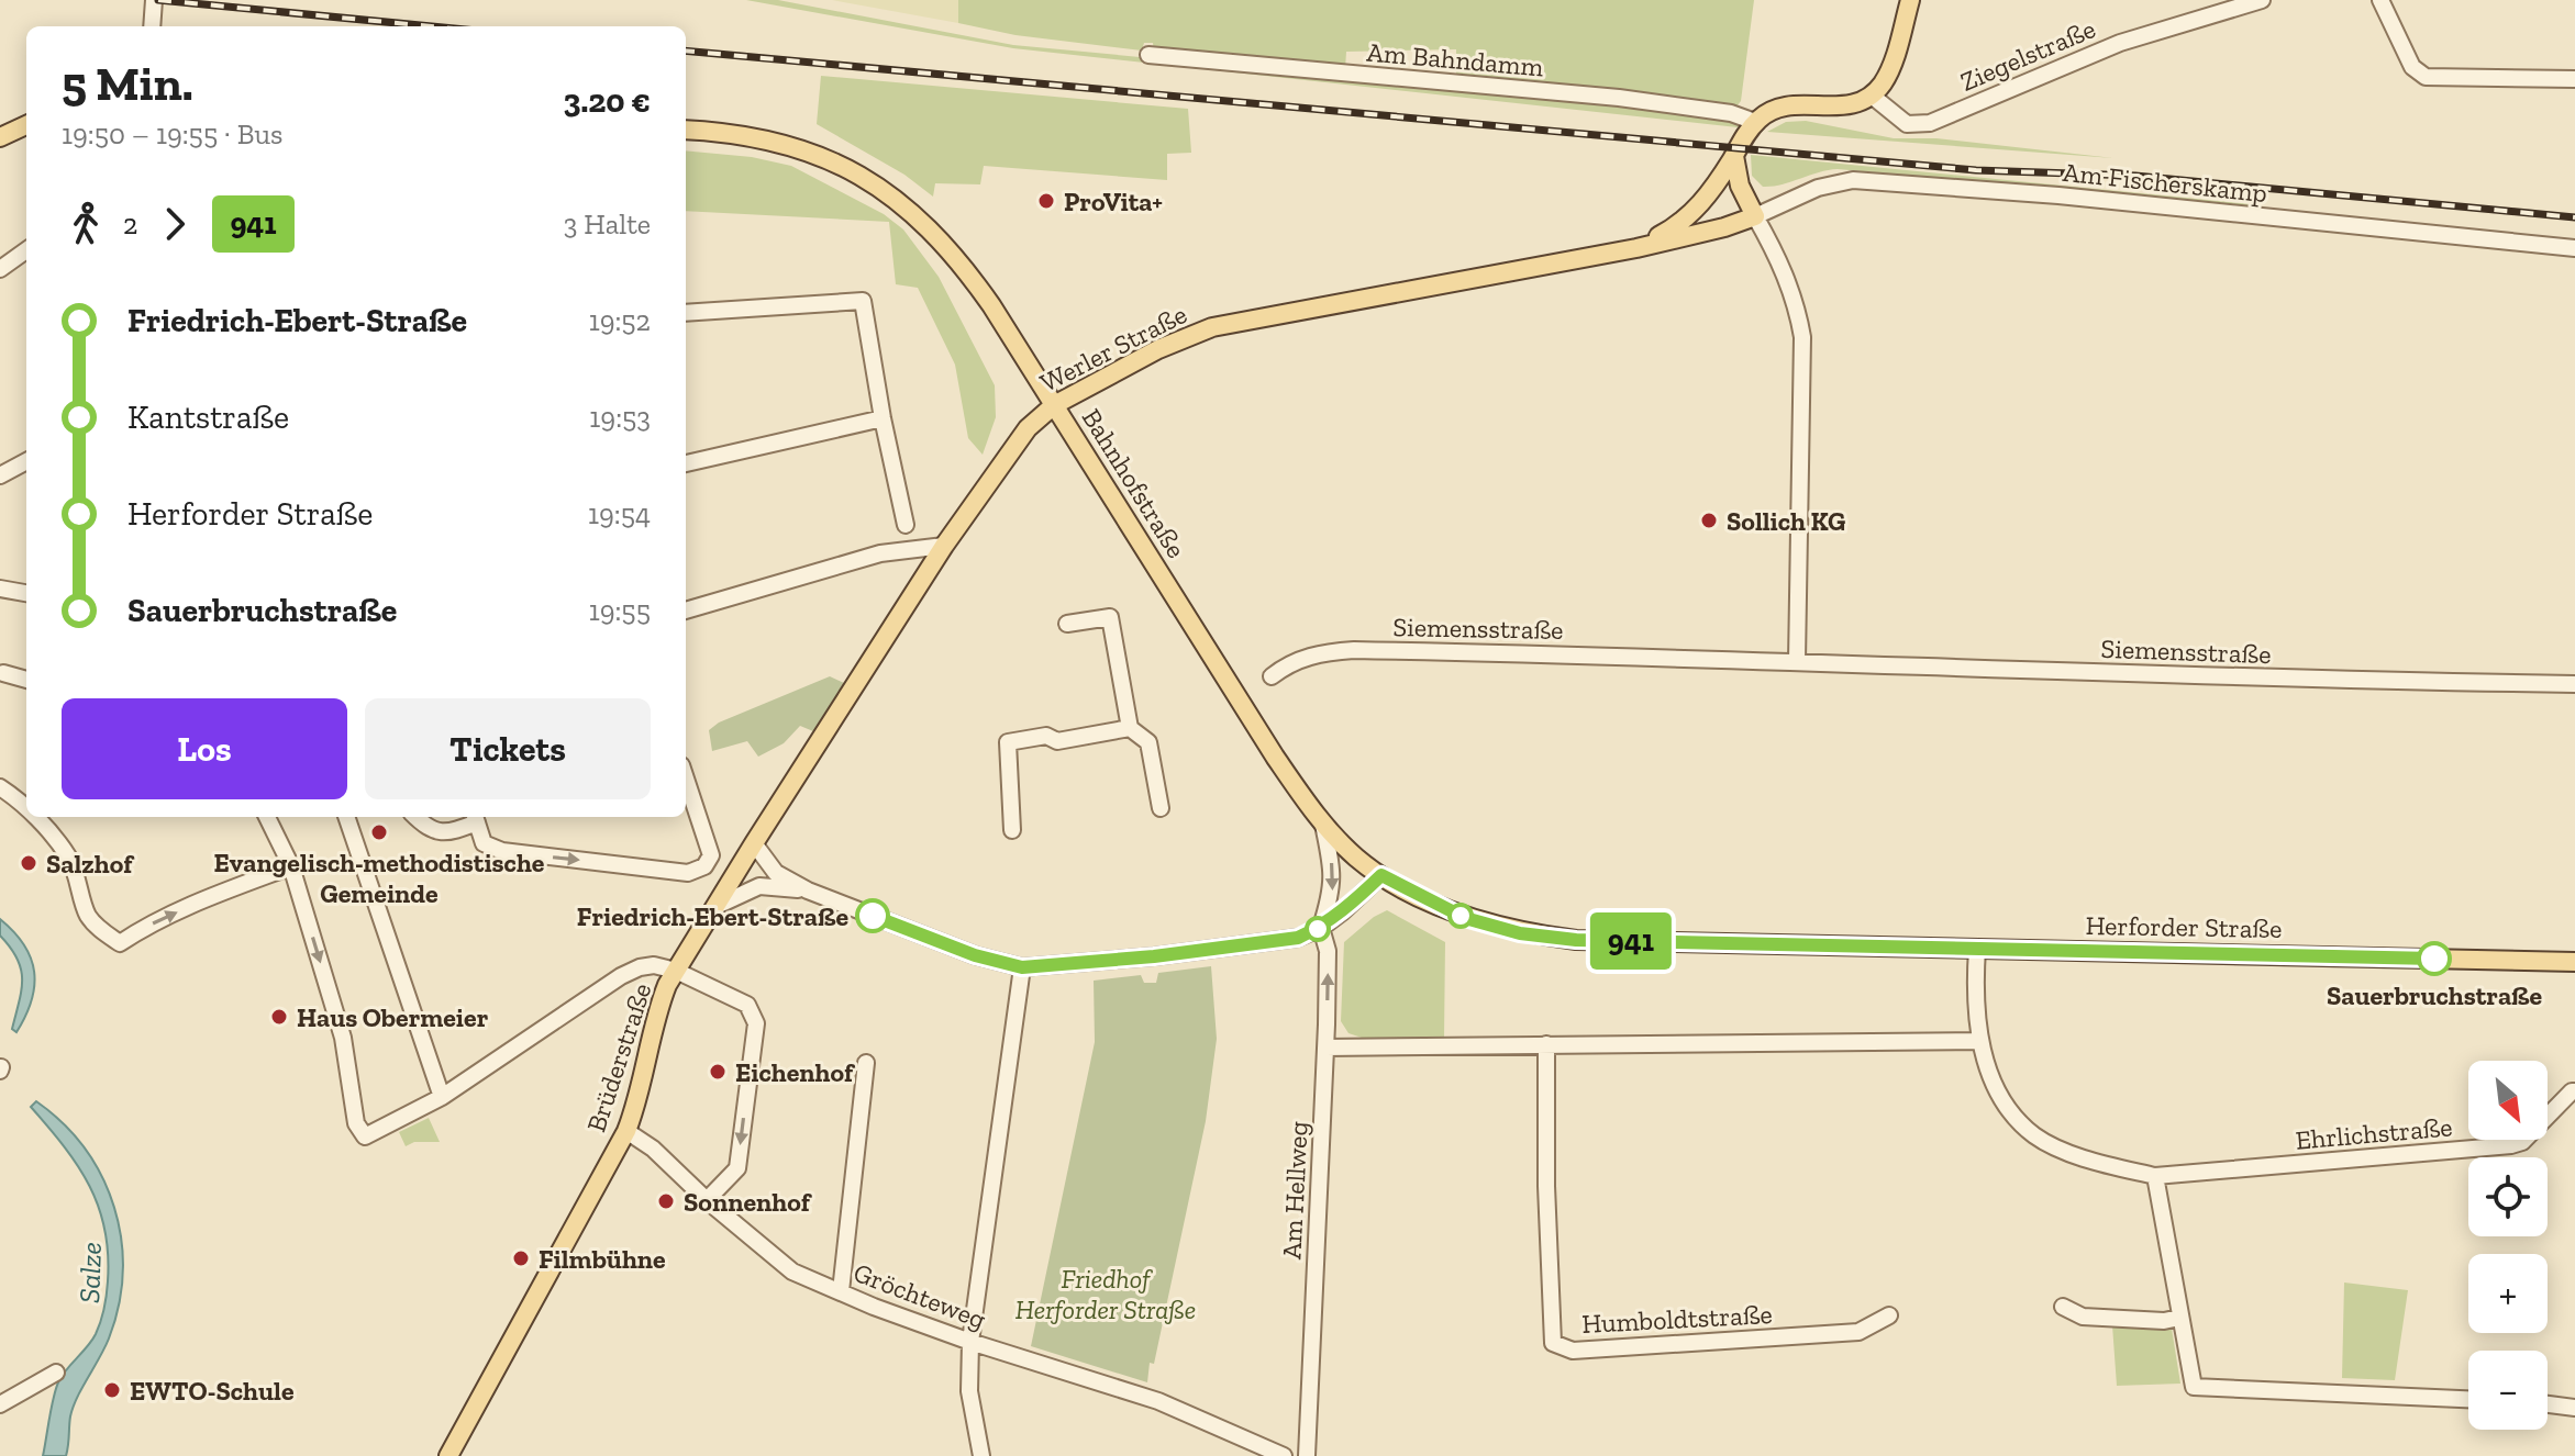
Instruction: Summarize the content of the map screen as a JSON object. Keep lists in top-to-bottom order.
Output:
{
  "streets": {
    "main road": [
      "Werler Straße",
      "Bahnhofstraße",
      "Herforder Straße",
      "Brüderstraße"
    ],
    "street": [
      "Ziegelstraße",
      "Am Bahndamm",
      "Am Fischerskamp",
      "Siemensstraße",
      "Ehrlichstraße",
      "Am Hellweg",
      "Gröchteweg",
      "Humboldtstraße"
    ]
  },
  "crossings": [
    ["Am Bahndamm", "Werler Straße"],
    ["Am Fischerskamp", "Werler Straße"],
    ["Werler Straße", "Bahnhofstraße"],
    ["Werler Straße", "Brüderstraße"],
    ["Bahnhofstraße", "Herforder Straße"],
    ["Brüderstraße", "Gröchteweg"]
  ],
  "water": ["Salze"],
  "parks": ["Friedhof Herforder Straße"],
  "places": [
    "ProVita+",
    "Sollich KG",
    "Evangelisch-methodistische Gemeinde",
    "Salzhof",
    "Friedrich-Ebert-Straße",
    "Sauerbruchstraße",
    "Haus Obermeier",
    "Eichenhof",
    "Sonnenhof",
    "Filmbühne",
    "EWTO-Schule"
  ],
  "lines": ["bus line 941"],
  "north": "bottom right",
  "page": {
    "on_map": "941",
    "heading": ["5 Min.", "19:50 – 19:55 · Bus", "3.20 €"],
    "legs": ["2", "941", "3 Halte"],
    "list": [
      {
        "name": "Friedrich-Ebert-Straße",
        "value": "19:52"
      },
      {
        "name": "Kantstraße",
        "value": "19:53"
      },
      {
        "name": "Herforder Straße",
        "value": "19:54"
      },
      {
        "name": "Sauerbruchstraße",
        "value": "19:55"
      }
    ],
    "buttons": ["Los", "Tickets"],
    "map_buttons": ["+", "−"]
  }
}
